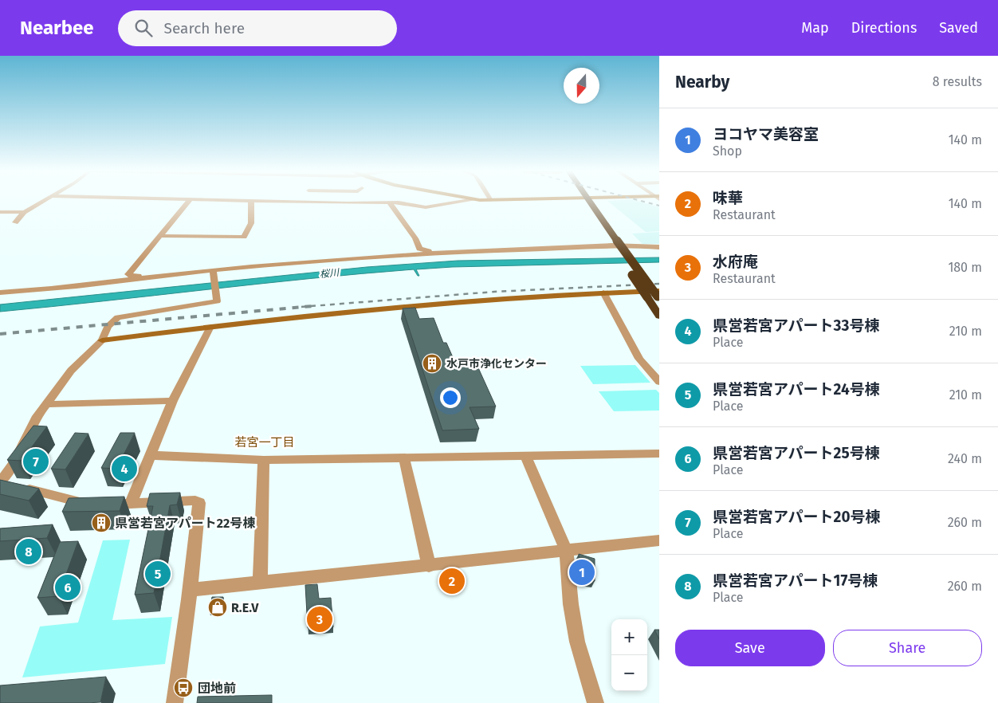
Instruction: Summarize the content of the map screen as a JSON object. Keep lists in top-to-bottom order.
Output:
{
  "districts": ["若宮一丁目"],
  "water": ["桜川"],
  "places": {
    "building": ["水戸市浄化センター", "県営若宮アパート22号棟"],
    "shop": ["R.E.V"],
    "bus stop": ["団地前"]
  },
  "north": "bottom",
  "page": {
    "header": "Nearbee",
    "search": "Search here",
    "nav": ["Map", "Directions", "Saved"],
    "heading": ["Nearby", "8 results"],
    "list": [
      {
        "mark": "1",
        "name": "ヨコヤマ美容室",
        "note": "Shop",
        "value": "140 m"
      },
      {
        "mark": "2",
        "name": "味華",
        "note": "Restaurant",
        "value": "140 m"
      },
      {
        "mark": "3",
        "name": "水府庵",
        "note": "Restaurant",
        "value": "180 m"
      },
      {
        "mark": "4",
        "name": "県営若宮アパート33号棟",
        "note": "Place",
        "value": "210 m"
      },
      {
        "mark": "5",
        "name": "県営若宮アパート24号棟",
        "note": "Place",
        "value": "210 m"
      },
      {
        "mark": "6",
        "name": "県営若宮アパート25号棟",
        "note": "Place",
        "value": "240 m"
      },
      {
        "mark": "7",
        "name": "県営若宮アパート20号棟",
        "note": "Place",
        "value": "260 m"
      },
      {
        "mark": "8",
        "name": "県営若宮アパート17号棟",
        "note": "Place",
        "value": "260 m"
      }
    ],
    "pins": [
      "7",
      "4",
      "8",
      "1",
      "5",
      "2",
      "6",
      "3"
    ],
    "buttons": ["Save", "Share"],
    "map_buttons": ["+", "−"]
  }
}
